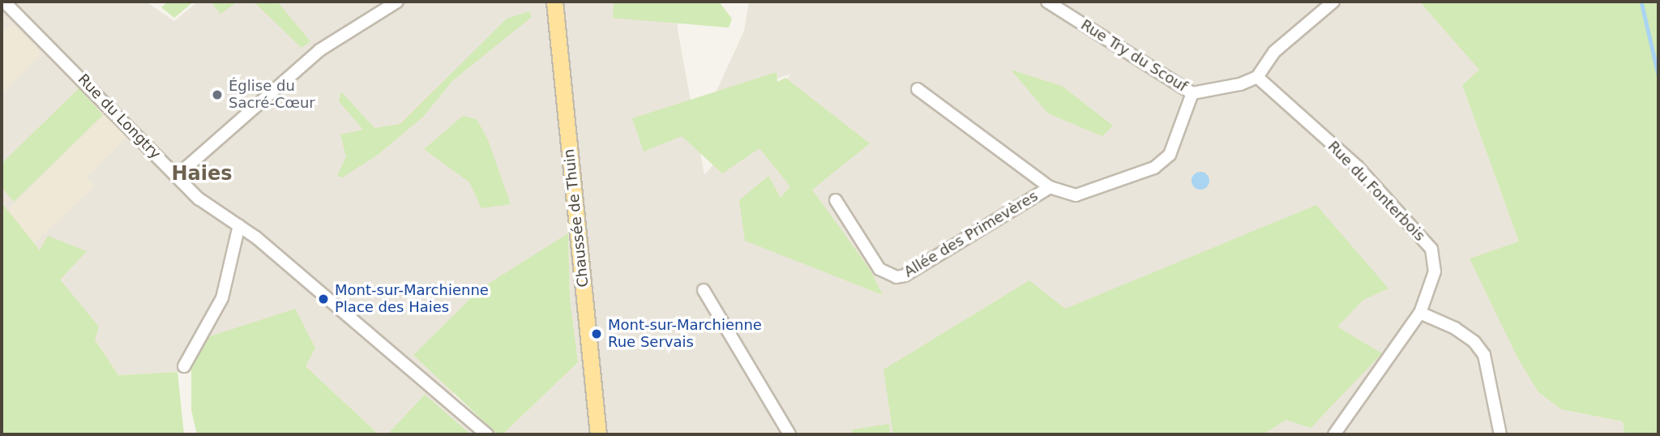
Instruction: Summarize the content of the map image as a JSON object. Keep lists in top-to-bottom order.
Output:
{
  "streets": {
    "main road": ["Chaussée de Thuin"],
    "street": [
      "Rue Try du Scouf",
      "Rue du Longtry",
      "Rue du Fonterbois",
      "Allée des Primevères"
    ]
  },
  "crossings": [
    ["Rue Try du Scouf", "Rue du Fonterbois"],
    ["Rue Try du Scouf", "Allée des Primevères"]
  ],
  "districts": ["Haies"],
  "places": ["Église du Sacré-Cœur", "Mont-sur-Marchienne Place des Haies", "Mont-sur-Marchienne Rue Servais"]
}
